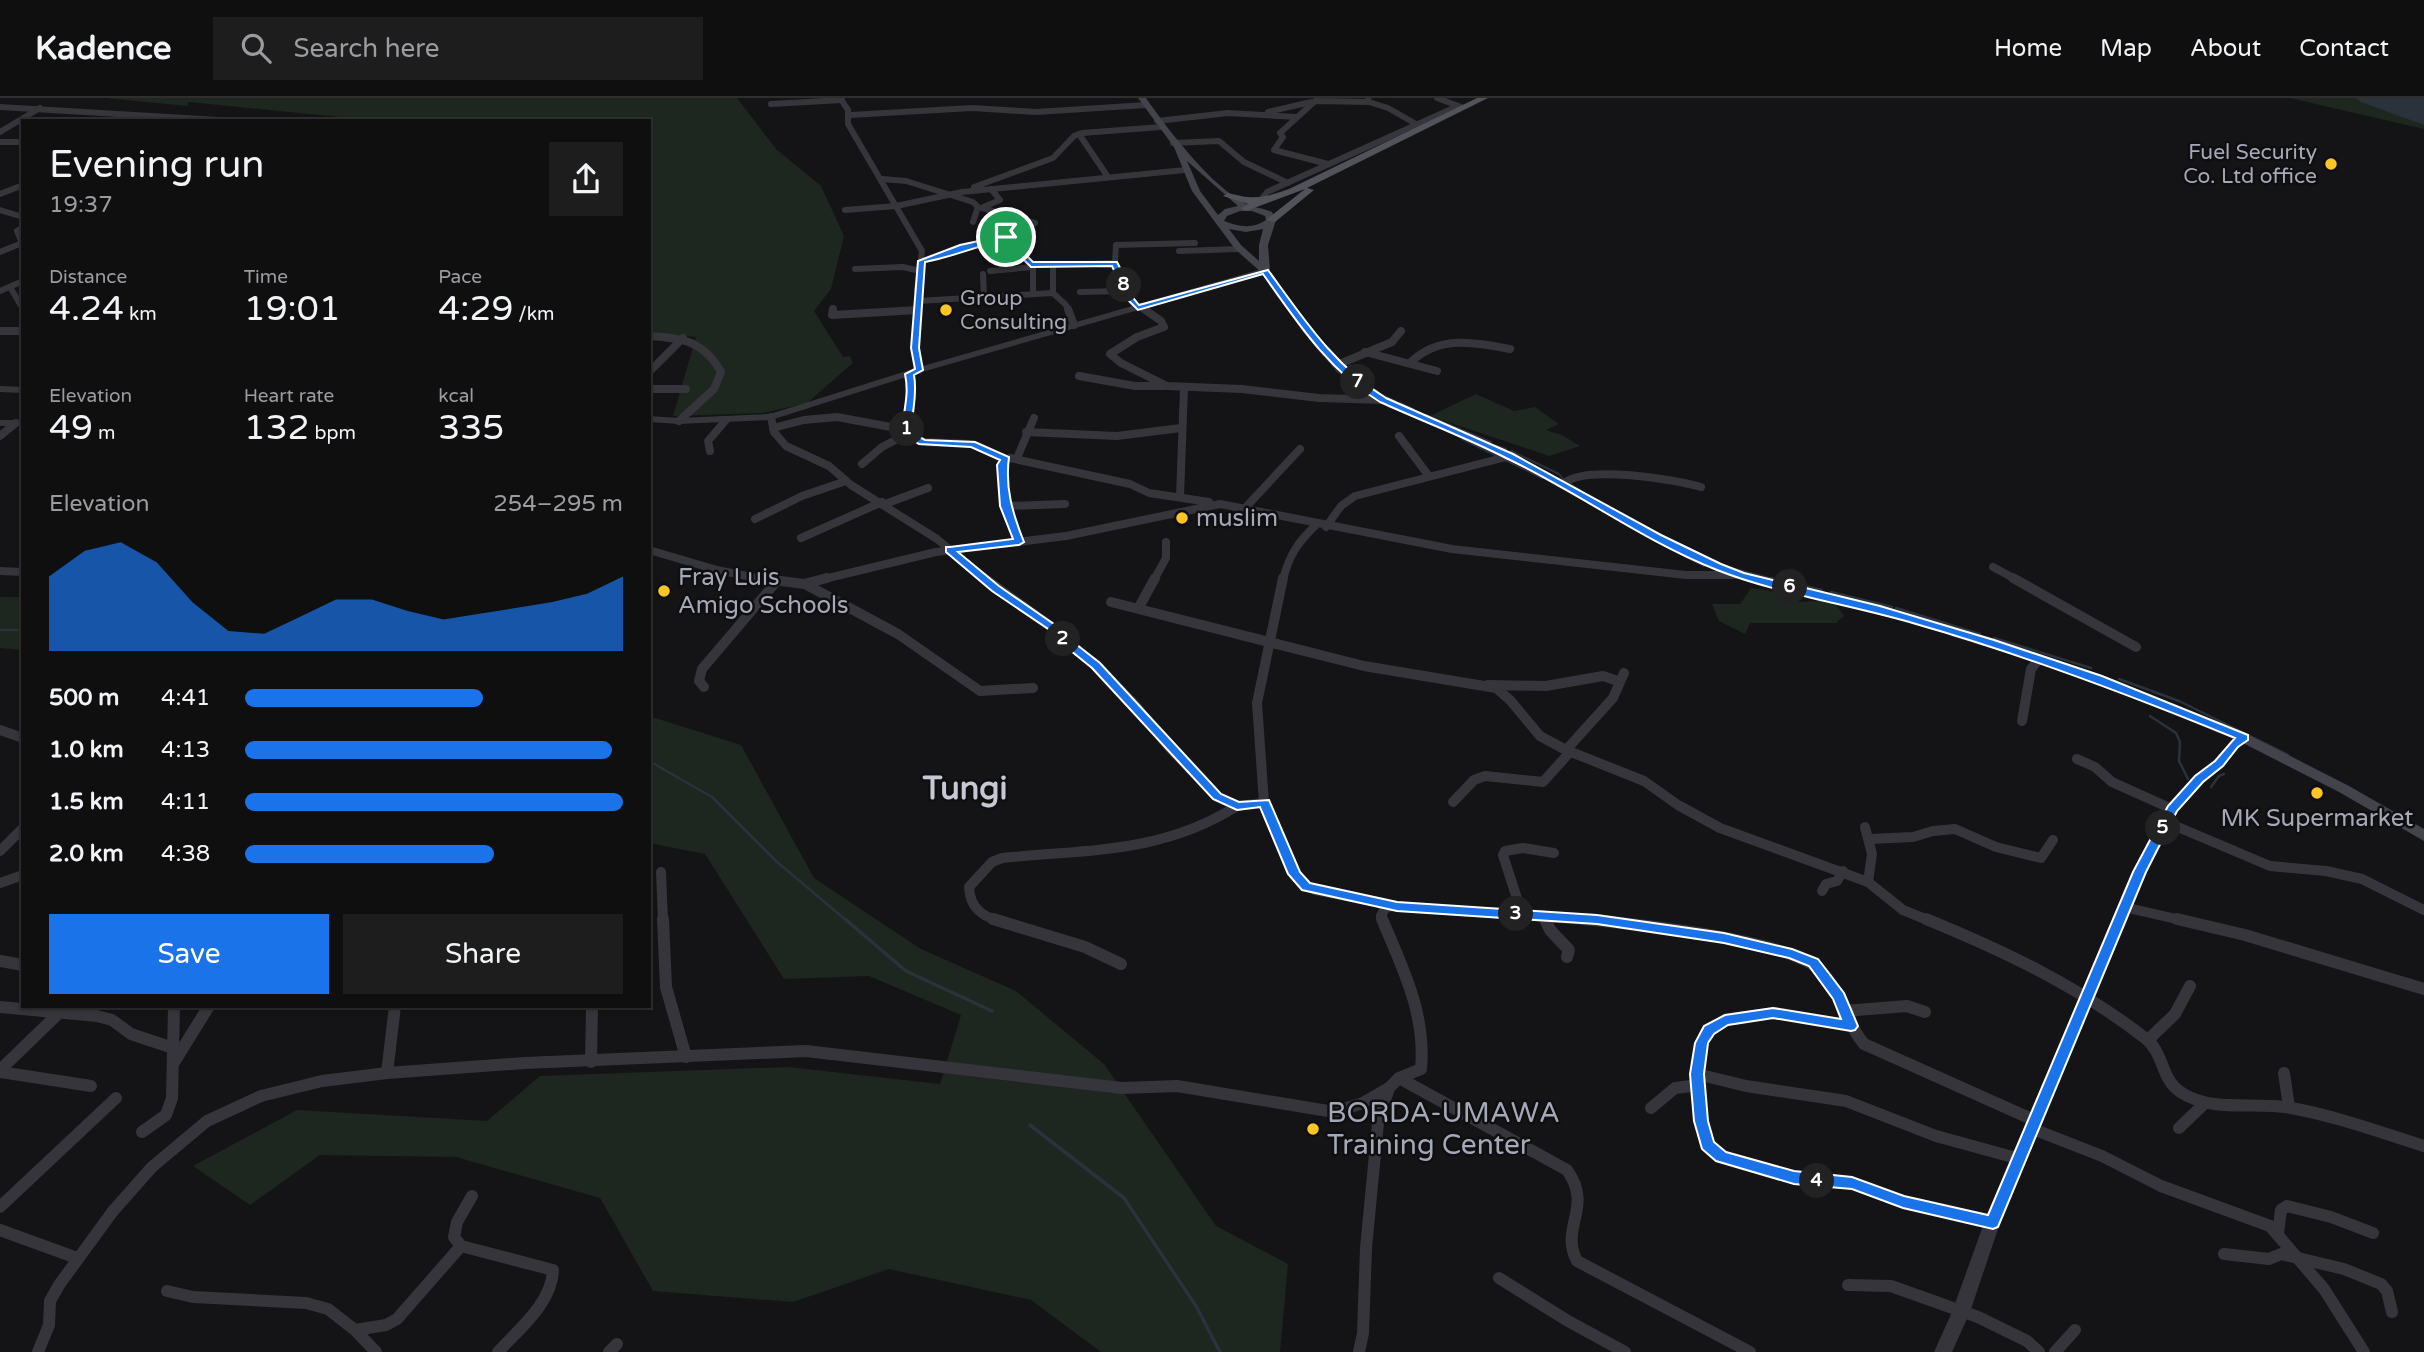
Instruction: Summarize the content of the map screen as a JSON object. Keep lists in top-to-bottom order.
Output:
{
  "districts": ["Tungi"],
  "places": [
    "Fuel Security Co. Ltd office",
    "Group Consulting",
    "muslim",
    "Fray Luis Amigo Schools",
    "MK Supermarket",
    "BORDA-UMAWA Training Center"
  ],
  "page": {
    "header": "Kadence",
    "search": "Search here",
    "nav": [
      "Home",
      "Map",
      "About",
      "Contact"
    ],
    "heading": ["Evening run", "19:37"],
    "stats": [
      ["Distance", "4.24 km"],
      ["Time", "19:01"],
      ["Pace", "4:29 /km"],
      ["Elevation", "49 m"],
      ["Heart rate", "132 bpm"],
      ["kcal", "335"]
    ],
    "pins": [
      "8",
      "7",
      "1",
      "6",
      "2",
      "5",
      "3",
      "4"
    ],
    "chart": ["Elevation", "254–295 m"],
    "list": [
      {
        "name": "500 m",
        "note": "4:41"
      },
      {
        "name": "1.0 km",
        "note": "4:13"
      },
      {
        "name": "1.5 km",
        "note": "4:11"
      },
      {
        "name": "2.0 km",
        "note": "4:38"
      }
    ],
    "buttons": ["Save", "Share"]
  }
}
